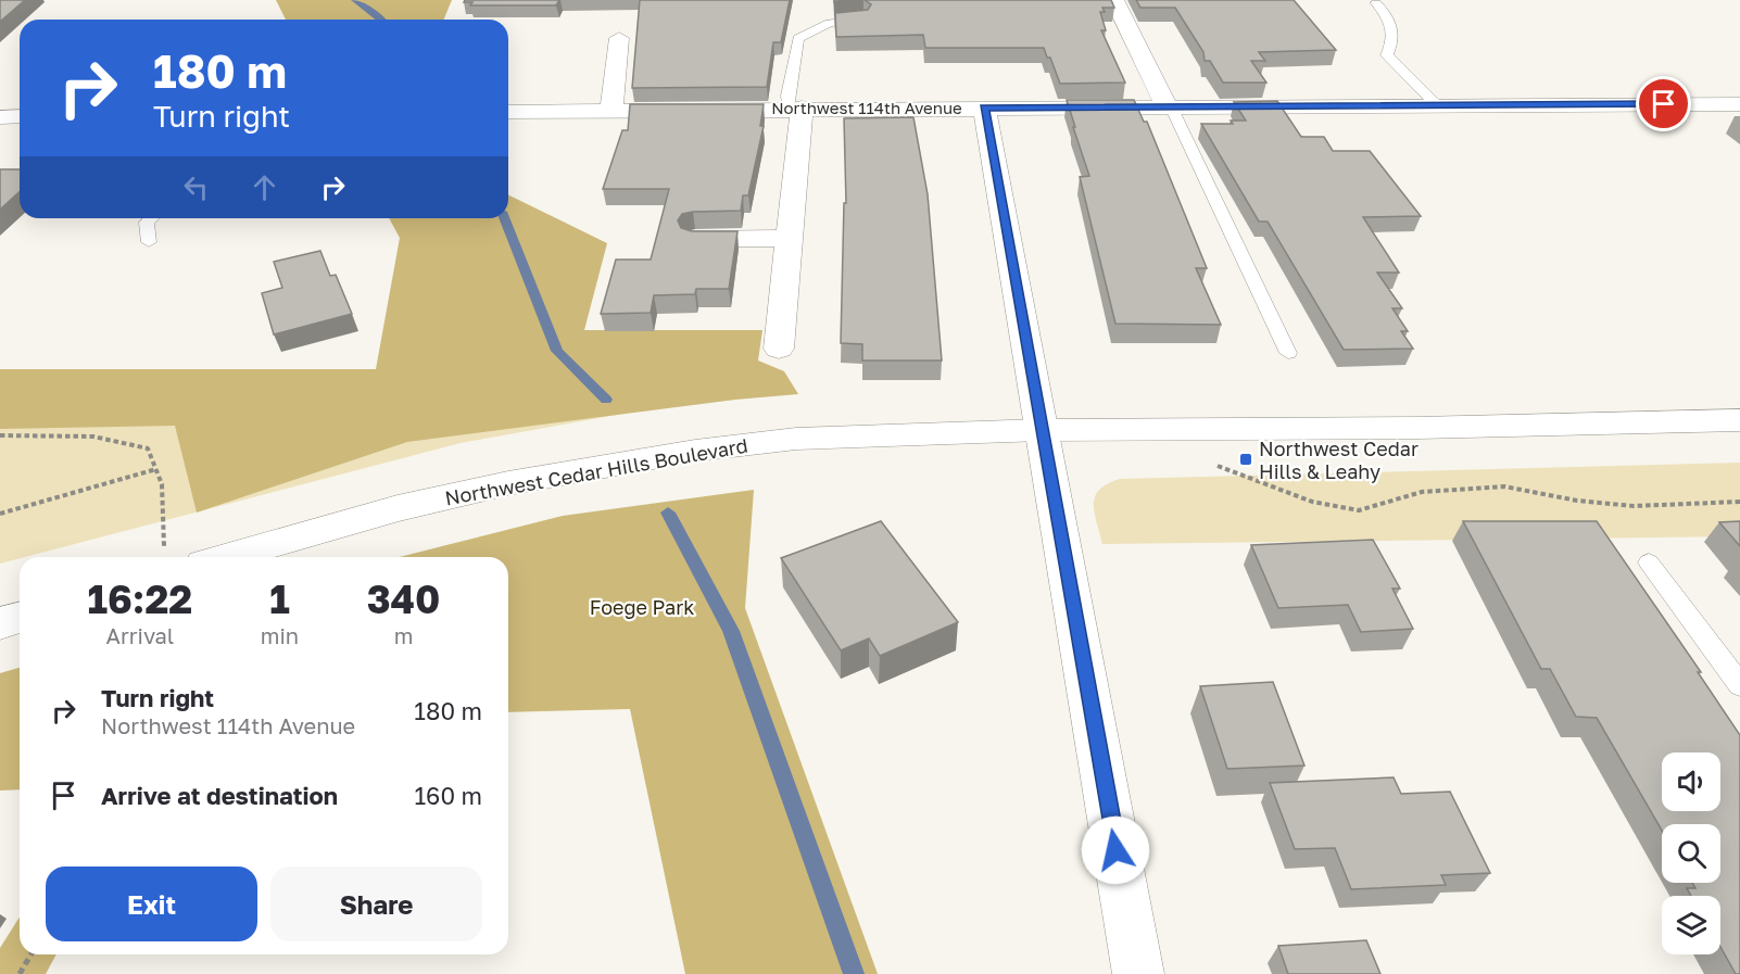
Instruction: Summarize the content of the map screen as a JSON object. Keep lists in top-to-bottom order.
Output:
{
  "streets": {
    "street": ["Northwest 114th Avenue", "Northwest Cedar Hills Boulevard"]
  },
  "parks": ["Foege Park"],
  "places": {
    "transit": ["Northwest Cedar Hills & Leahy"]
  },
  "page": {
    "turn": ["180 m", "Turn right"],
    "eta": [
      "16:22",
      "Arrival",
      "1",
      "min",
      "340",
      "m"
    ],
    "list": [
      {
        "name": "Turn right",
        "note": "Northwest 114th Avenue",
        "value": "180 m"
      },
      {
        "name": "Arrive at destination",
        "value": "160 m"
      }
    ],
    "buttons": ["Exit", "Share"]
  }
}
